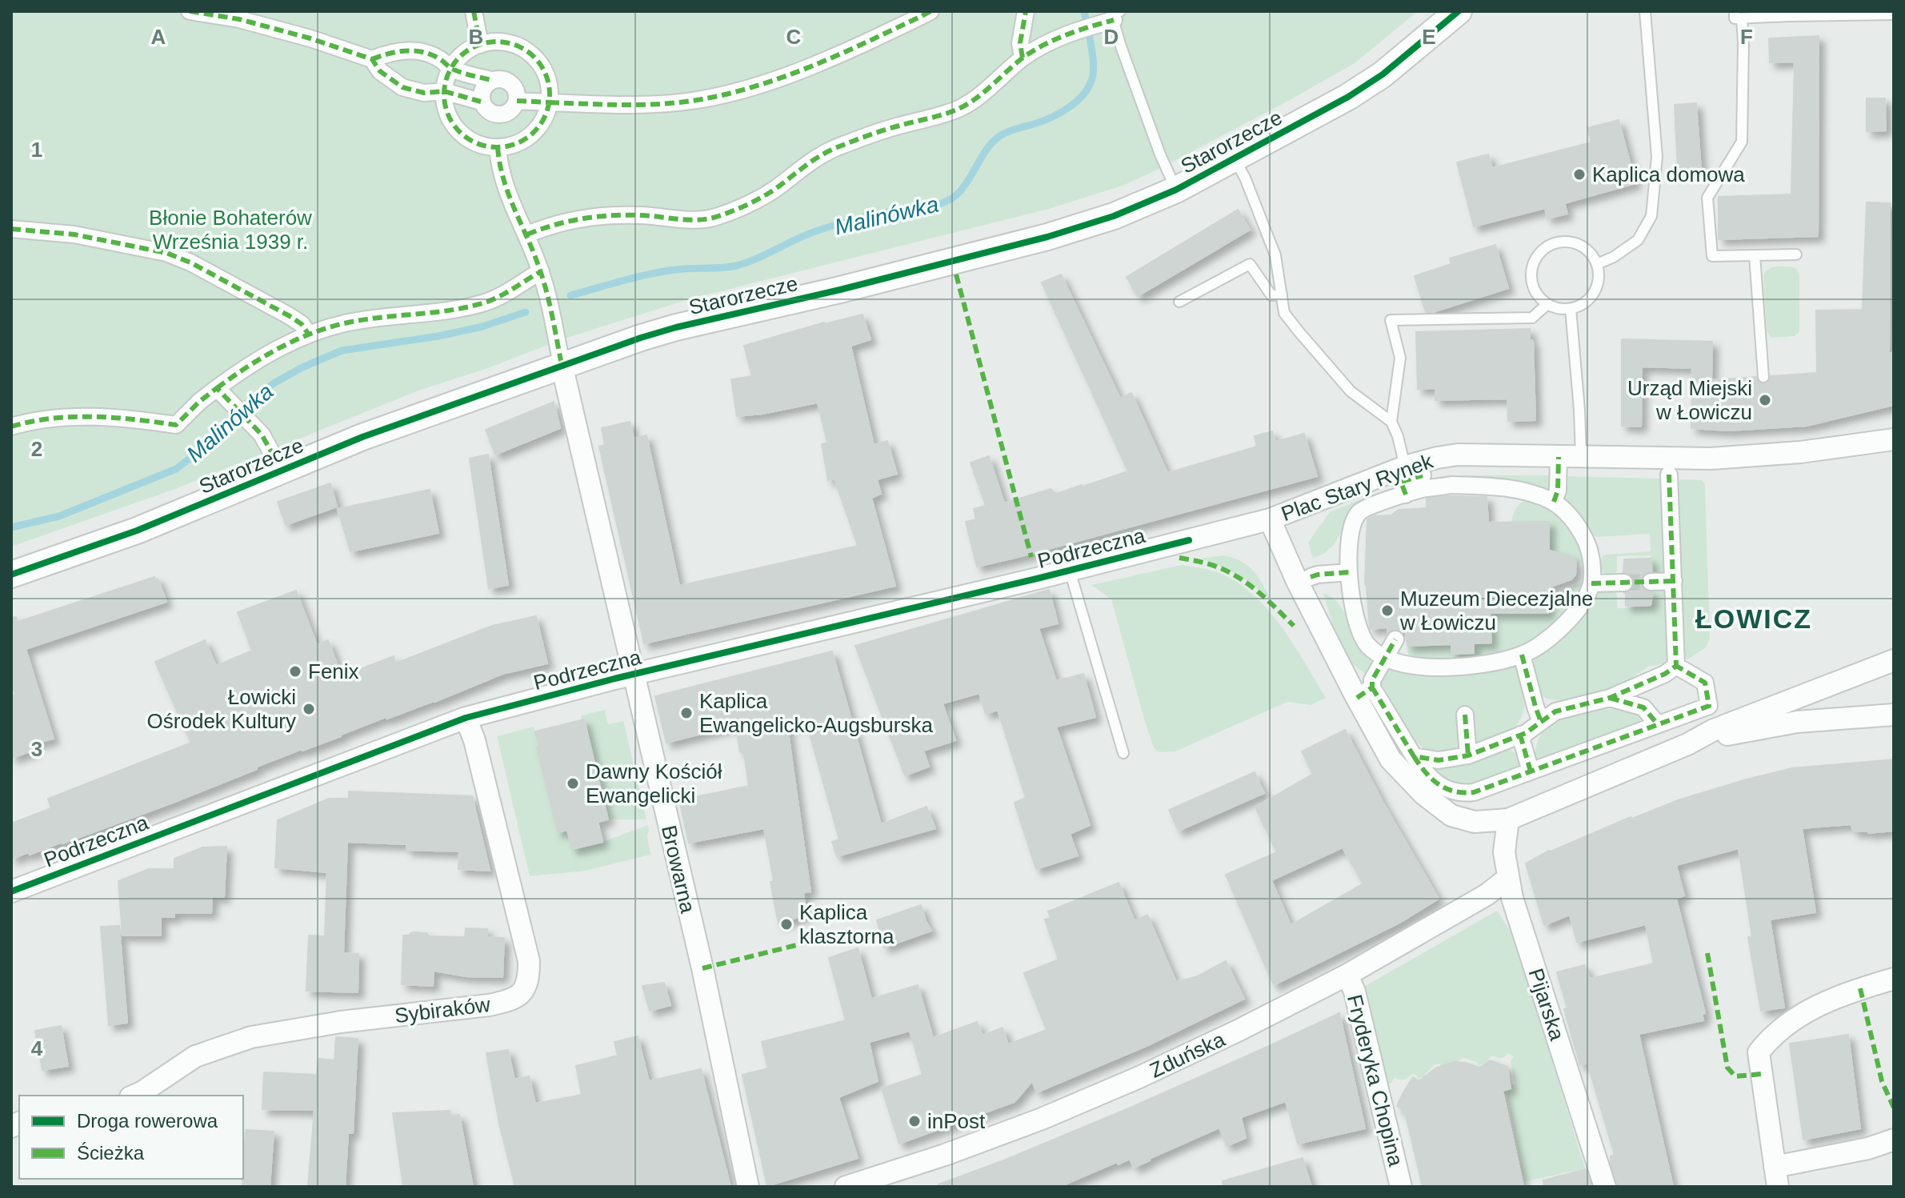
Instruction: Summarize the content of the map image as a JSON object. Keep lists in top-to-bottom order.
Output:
{
  "streets": {
    "street": [
      "Starorzecze",
      "Plac Stary Rynek",
      "Podrzeczna",
      "Browarna",
      "Pijarska",
      "Sybiraków",
      "Zduńska",
      "Fryderyka Chopina"
    ]
  },
  "crossings": [
    ["Starorzecze", "Browarna"],
    ["Plac Stary Rynek", "Podrzeczna"],
    ["Plac Stary Rynek", "Pijarska"],
    ["Podrzeczna", "Browarna"],
    ["Podrzeczna", "Sybiraków"],
    ["Pijarska", "Zduńska"],
    ["Zduńska", "Fryderyka Chopina"]
  ],
  "districts": ["ŁOWICZ"],
  "water": ["Malinówka"],
  "parks": ["Błonie Bohaterów Września 1939 r."],
  "places": [
    "Kaplica domowa",
    "Urząd Miejski w Łowiczu",
    "Muzeum Diecezjalne w Łowiczu",
    "Fenix",
    "Łowicki Ośrodek Kultury",
    "Kaplica Ewangelicko-Augsburska",
    "Dawny Kościół Ewangelicki",
    "Kaplica klasztorna",
    "inPost"
  ],
  "legend": ["Droga rowerowa", "Ścieżka"],
  "grid": {
    "columns": [
      "A",
      "B",
      "C",
      "D",
      "E",
      "F"
    ],
    "rows": [
      "1",
      "2",
      "3",
      "4"
    ]
  }
}
